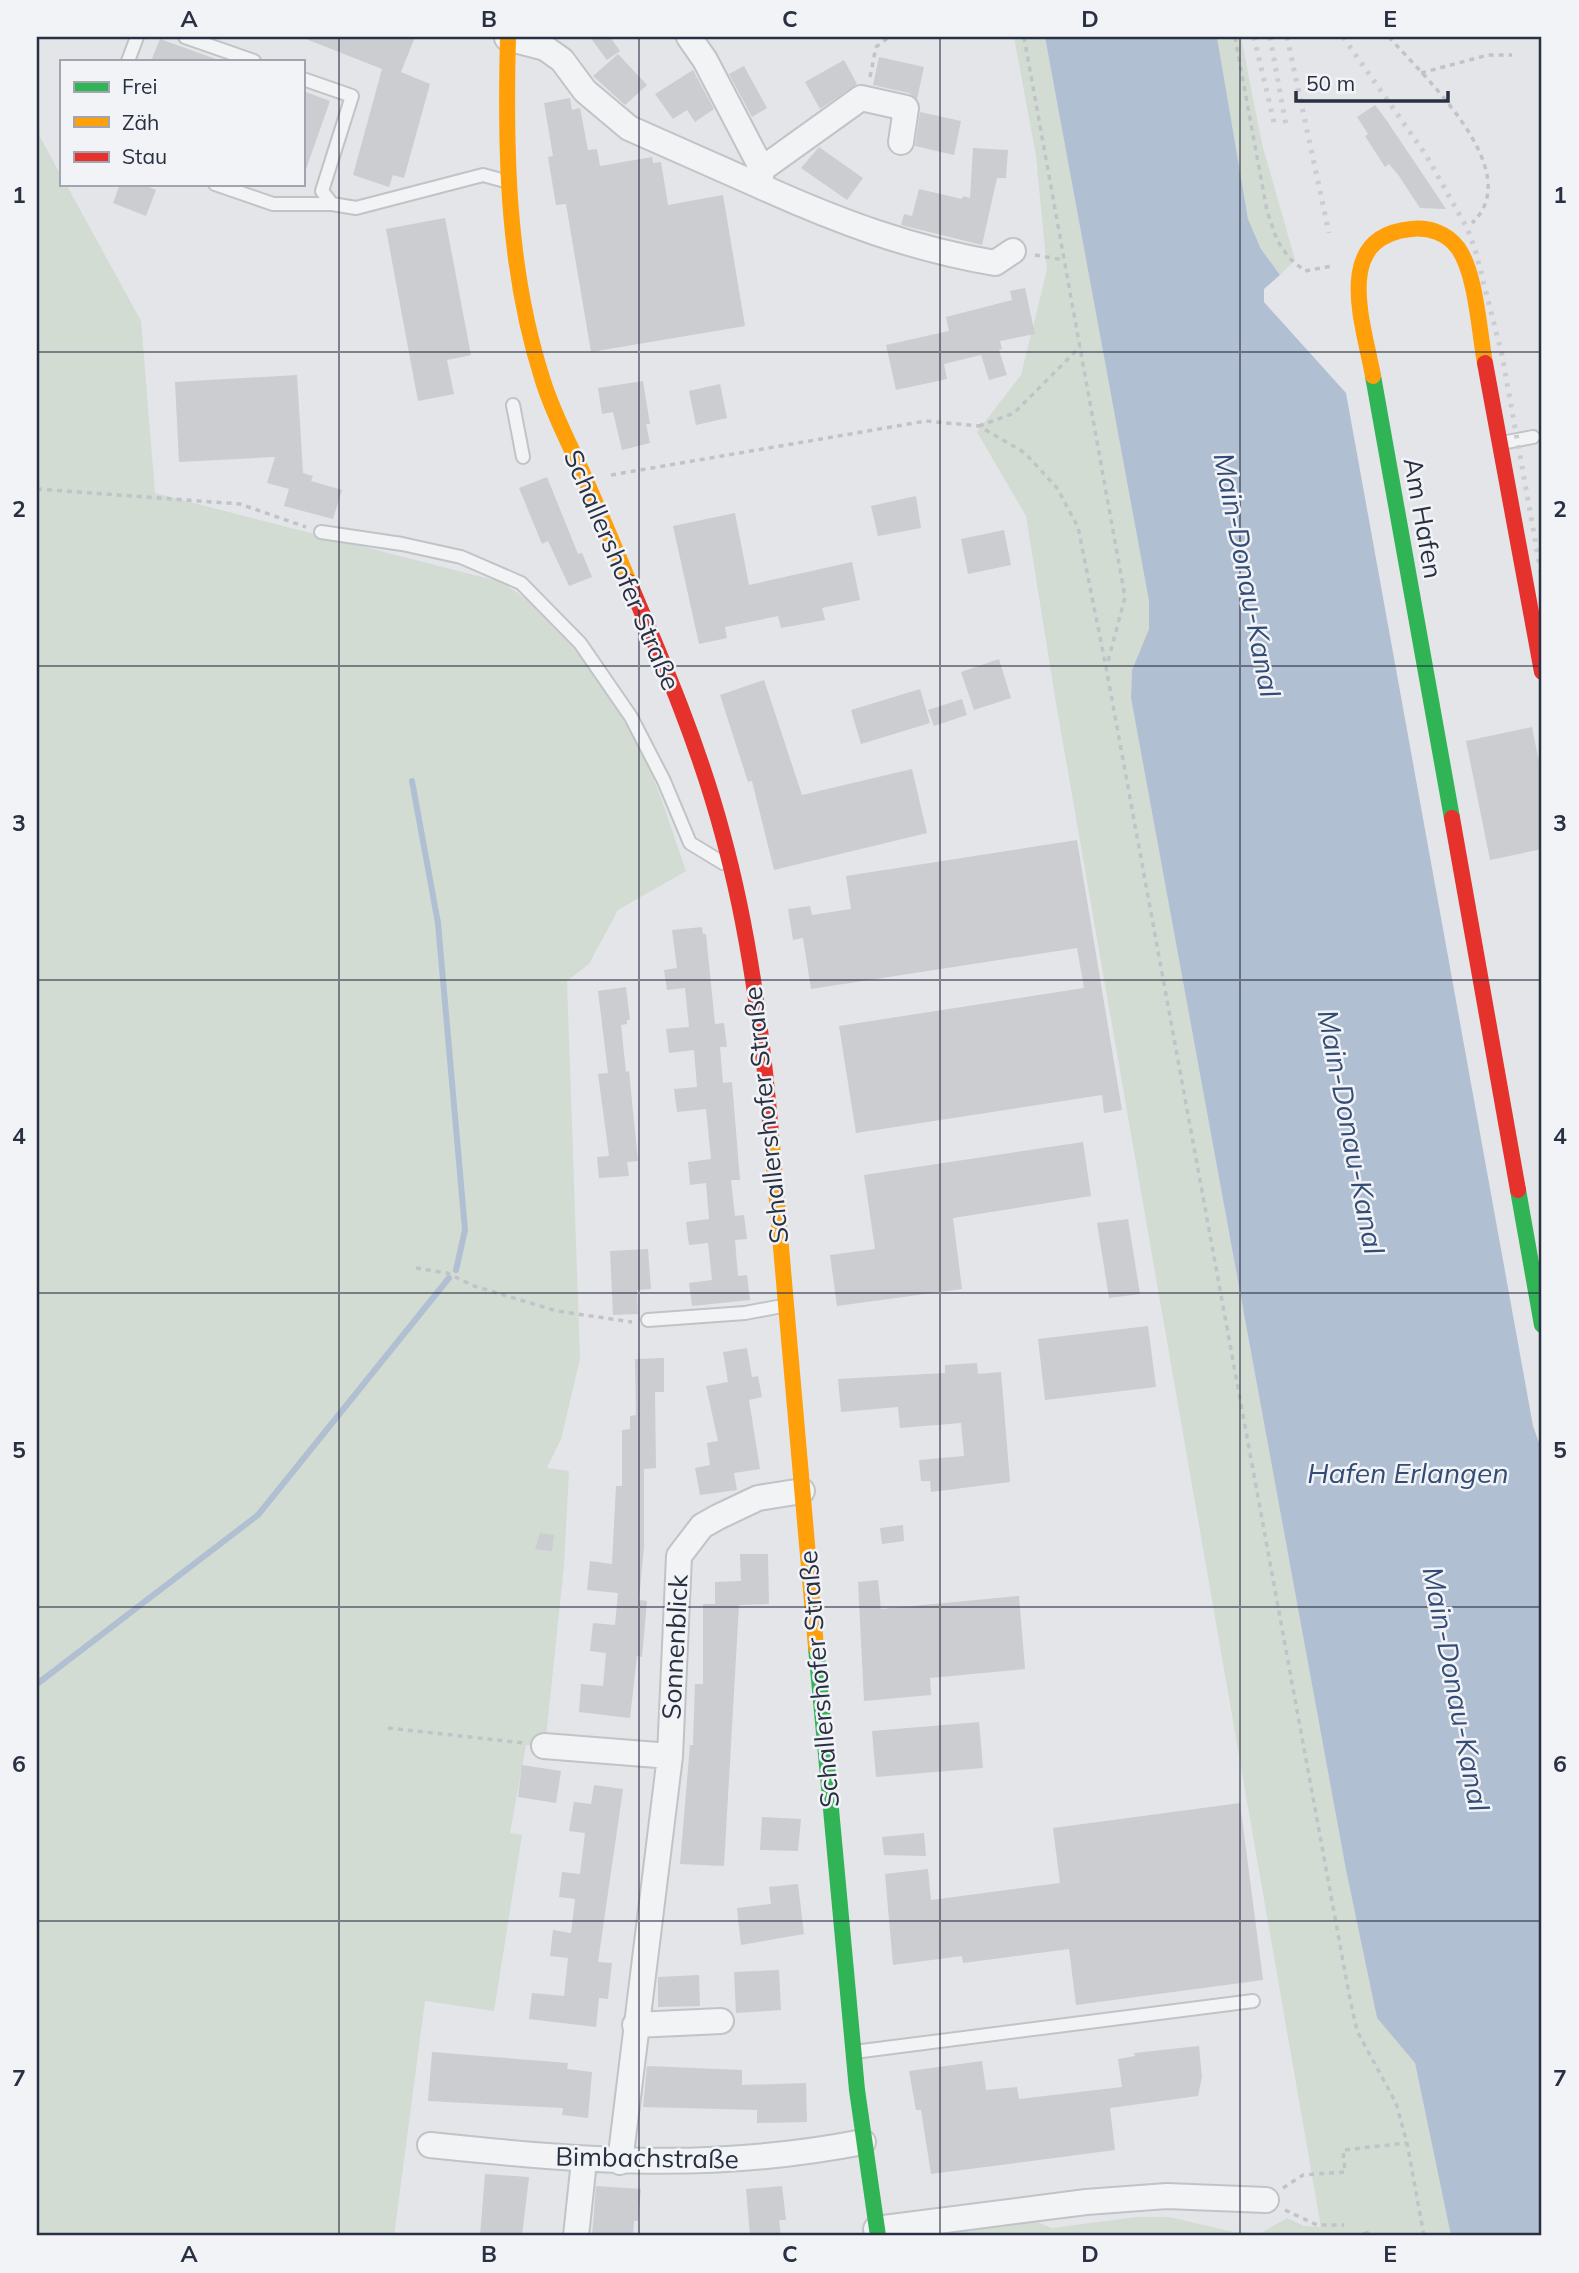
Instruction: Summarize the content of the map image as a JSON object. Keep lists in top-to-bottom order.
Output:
{
  "streets": {
    "street": [
      "Am Hafen",
      "Schallershofer Straße",
      "Sonnenblick",
      "Bimbachstraße"
    ]
  },
  "crossings": [
    ["Schallershofer Straße", "Sonnenblick"],
    ["Schallershofer Straße", "Bimbachstraße"],
    ["Sonnenblick", "Bimbachstraße"]
  ],
  "water": ["Main-Donau-Kanal", "Hafen Erlangen"],
  "legend": ["Frei", "Zäh", "Stau"],
  "scale_bar": "50 m",
  "grid": {
    "columns": [
      "A",
      "B",
      "C",
      "D",
      "E"
    ],
    "rows": [
      "1",
      "2",
      "3",
      "4",
      "5",
      "6",
      "7"
    ]
  }
}
